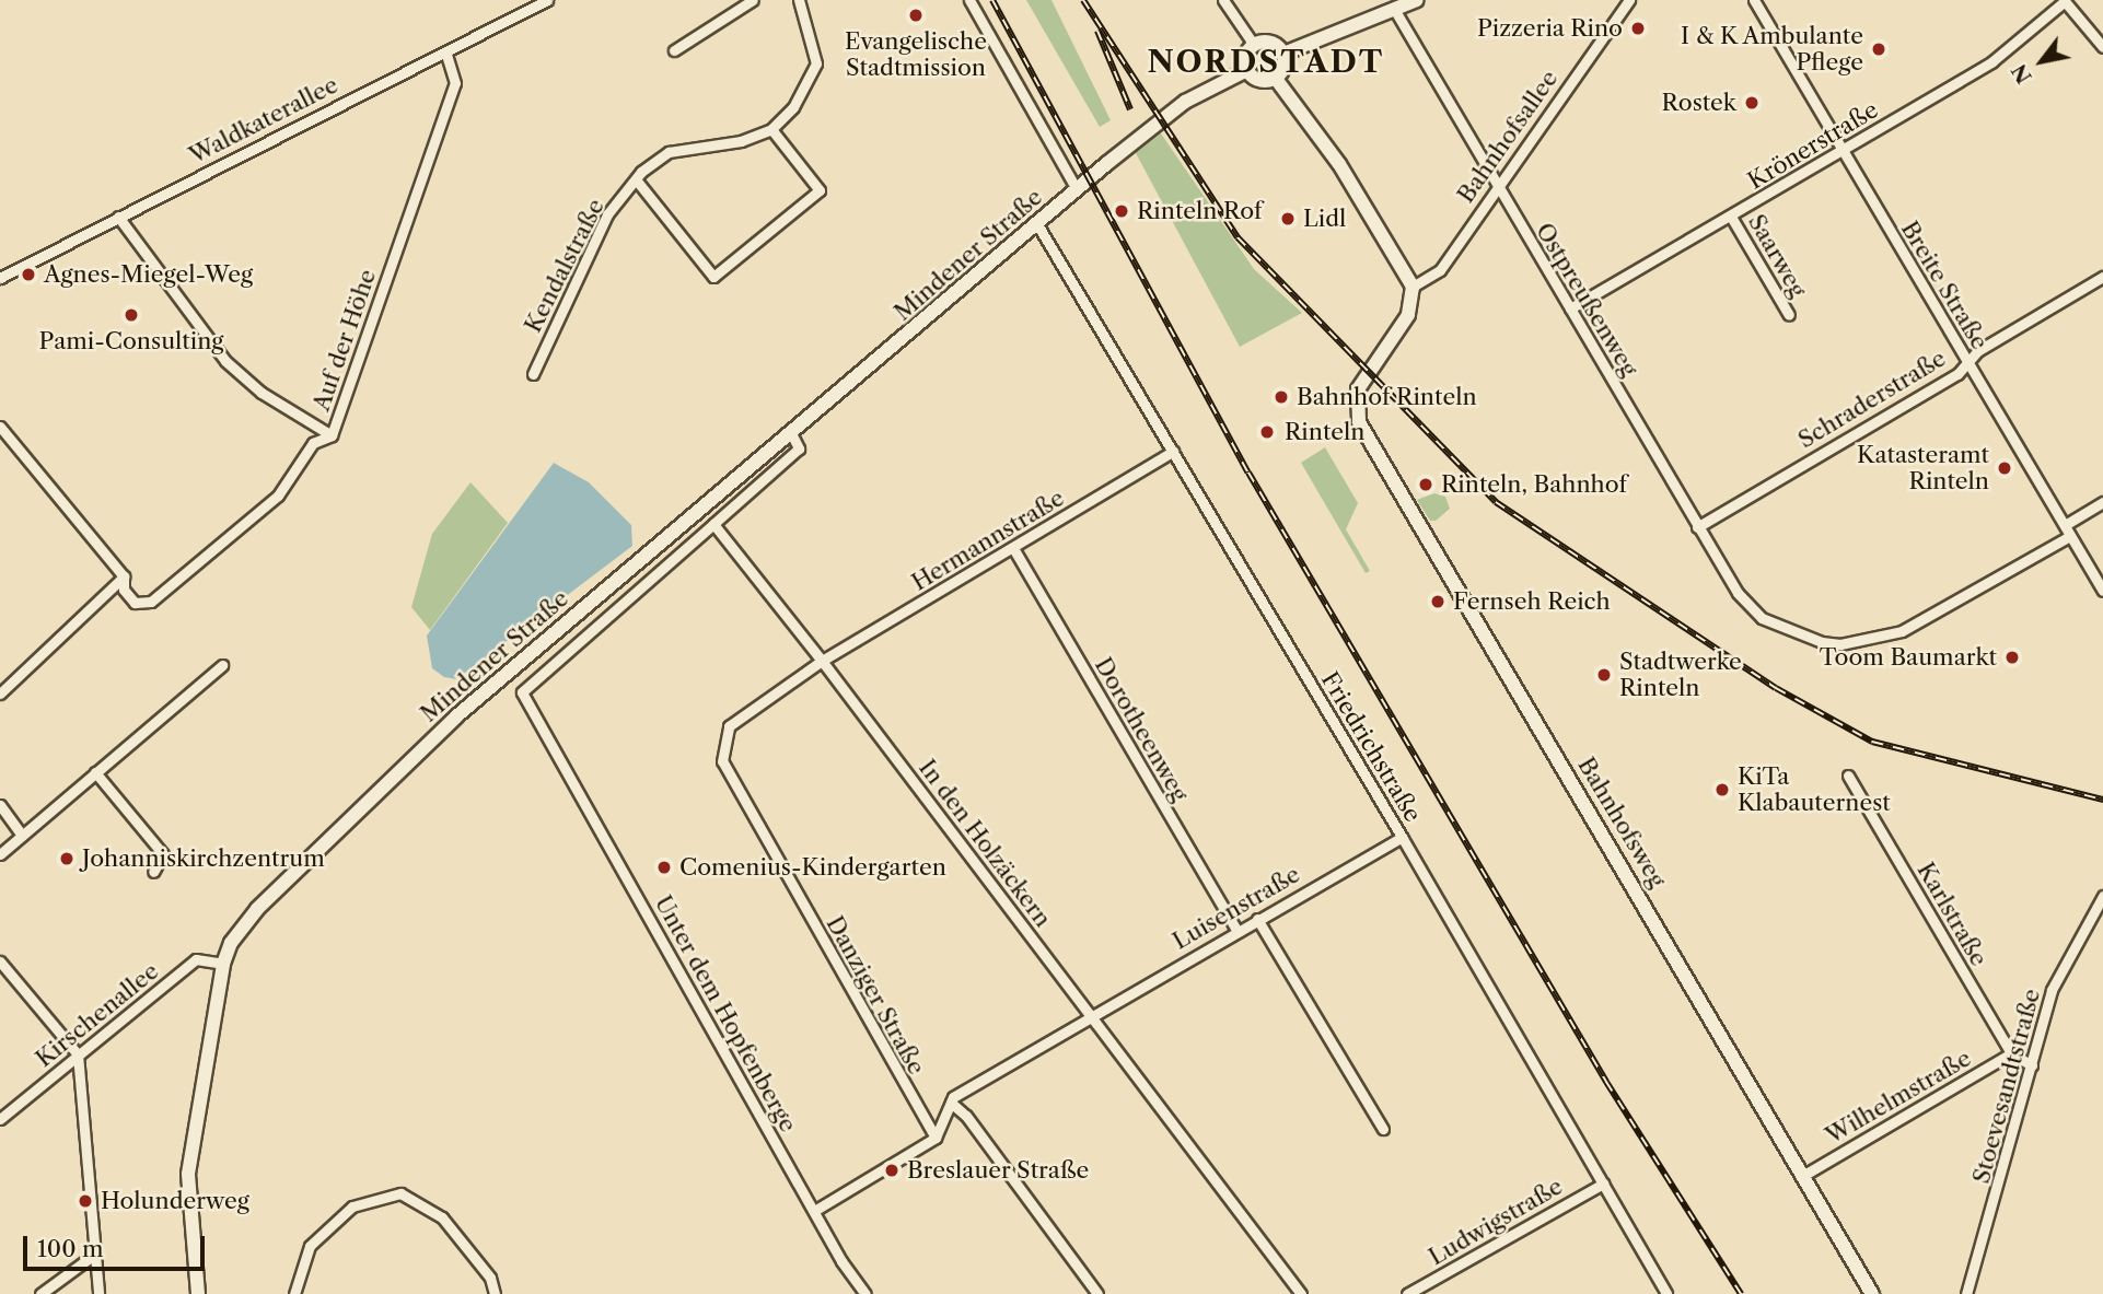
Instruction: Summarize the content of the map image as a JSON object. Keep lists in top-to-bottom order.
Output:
{
  "streets": {
    "main road": ["Mindener Straße", "Bahnhofsweg"],
    "street": [
      "Waldkaterallee",
      "Bahnhofsallee",
      "Krönerstraße",
      "Saarweg",
      "Kendalstraße",
      "Breite Straße",
      "Ostpreußenweg",
      "Auf der Höhe",
      "Schraderstraße",
      "Hermannstraße",
      "Dorotheenweg",
      "Friedrichstraße",
      "In den Holzäckern",
      "Luisenstraße",
      "Karlstraße",
      "Danziger Straße",
      "Unter dem Hopfenberge",
      "Kirschenallee",
      "Stoevesandtstraße",
      "Wilhelmstraße",
      "Ludwigstraße"
    ]
  },
  "crossings": [
    ["Waldkaterallee", "Auf der Höhe"],
    ["Bahnhofsallee", "Ostpreußenweg"],
    ["Bahnhofsallee", "Bahnhofsweg"],
    ["Krönerstraße", "Saarweg"],
    ["Krönerstraße", "Breite Straße"],
    ["Krönerstraße", "Ostpreußenweg"],
    ["Mindener Straße", "Friedrichstraße"],
    ["Mindener Straße", "Kirschenallee"],
    ["Breite Straße", "Ostpreußenweg"],
    ["Breite Straße", "Schraderstraße"],
    ["Ostpreußenweg", "Schraderstraße"],
    ["Hermannstraße", "Dorotheenweg"],
    ["Hermannstraße", "Friedrichstraße"],
    ["Hermannstraße", "In den Holzäckern"],
    ["Hermannstraße", "Danziger Straße"],
    ["Dorotheenweg", "Luisenstraße"],
    ["Friedrichstraße", "Luisenstraße"],
    ["Friedrichstraße", "Ludwigstraße"],
    ["Bahnhofsweg", "Wilhelmstraße"],
    ["In den Holzäckern", "Luisenstraße"],
    ["In den Holzäckern", "Danziger Straße"],
    ["In den Holzäckern", "Unter dem Hopfenberge"],
    ["Karlstraße", "Stoevesandtstraße"],
    ["Karlstraße", "Wilhelmstraße"]
  ],
  "districts": ["NORDSTADT"],
  "places": [
    "Evangelische Stadtmission",
    "Pizzeria Rino",
    "I & K Ambulante Pflege",
    "Rostek",
    "Rinteln Rof",
    "Lidl",
    "Agnes-Miegel-Weg",
    "Pami-Consulting",
    "Bahnhof Rinteln",
    "Rinteln",
    "Katasteramt Rinteln",
    "Rinteln, Bahnhof",
    "Fernseh Reich",
    "Toom Baumarkt",
    "Stadtwerke Rinteln",
    "KiTa Klabauternest",
    "Johanniskirchzentrum",
    "Comenius-Kindergarten",
    "Breslauer Straße",
    "Holunderweg"
  ],
  "scale_bar": "100 m",
  "north": "bottom left"
}
